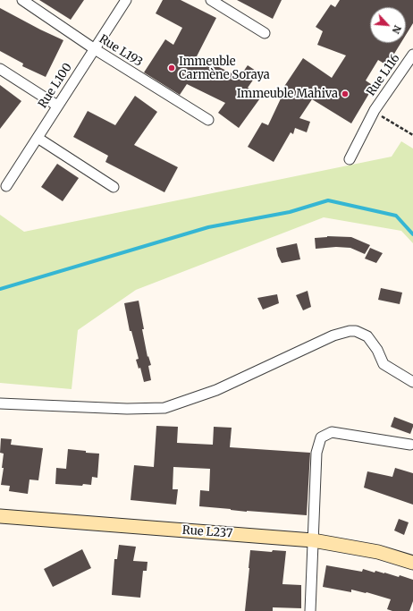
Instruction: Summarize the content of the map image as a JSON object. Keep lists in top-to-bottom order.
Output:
{
  "streets": {
    "street": [
      "Rue L193",
      "Rue L116",
      "Rue L100",
      "Rue L237"
    ]
  },
  "crossings": [
    ["Rue L193", "Rue L100"]
  ],
  "places": ["Immeuble Carmène Soraya", "Immeuble Mahiva"],
  "north": "bottom right"
}
